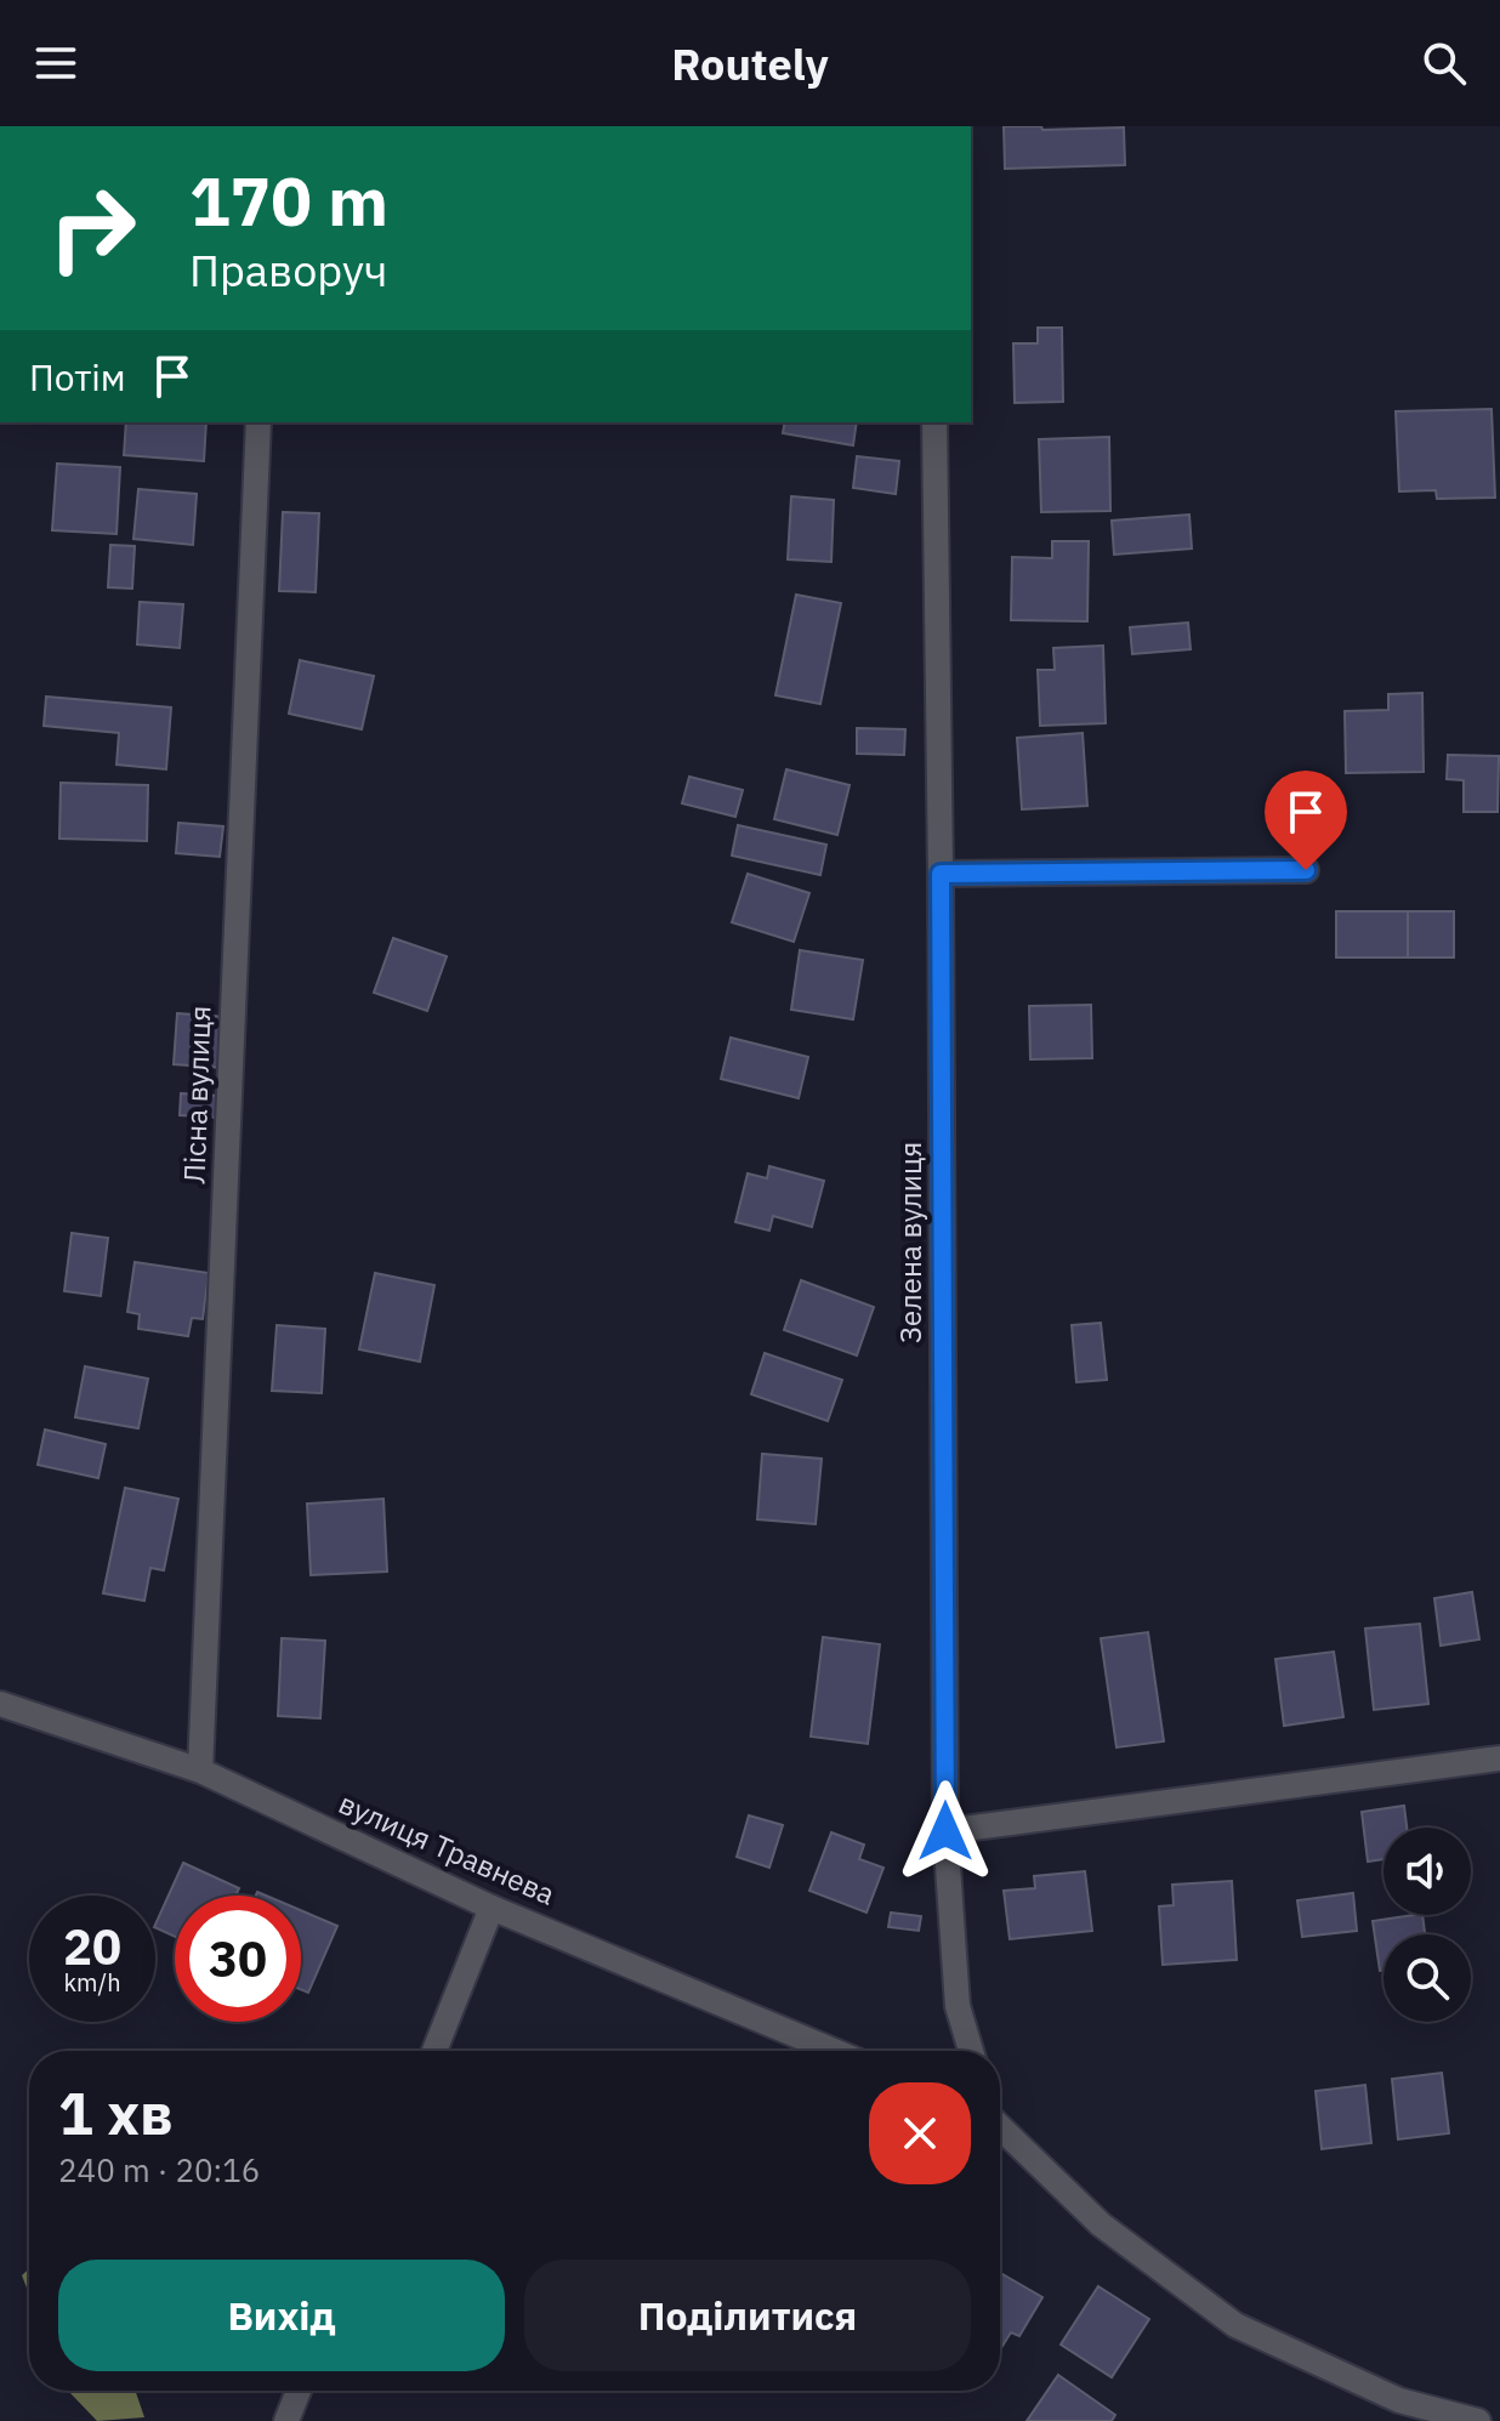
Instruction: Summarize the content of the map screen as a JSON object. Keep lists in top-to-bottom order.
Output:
{
  "streets": {
    "street": ["Лісна вулиця", "Зелена вулиця", "вулиця Травнева"]
  },
  "crossings": [
    ["Лісна вулиця", "вулиця Травнева"]
  ],
  "page": {
    "header": "Routely",
    "turn": ["170 m", "Праворуч"],
    "then": "Потім",
    "speed": "20 km/h",
    "limit": "30",
    "heading": ["1 хв", "240 m · 20:16"],
    "buttons": ["Вихід", "Поділитися"]
  }
}
